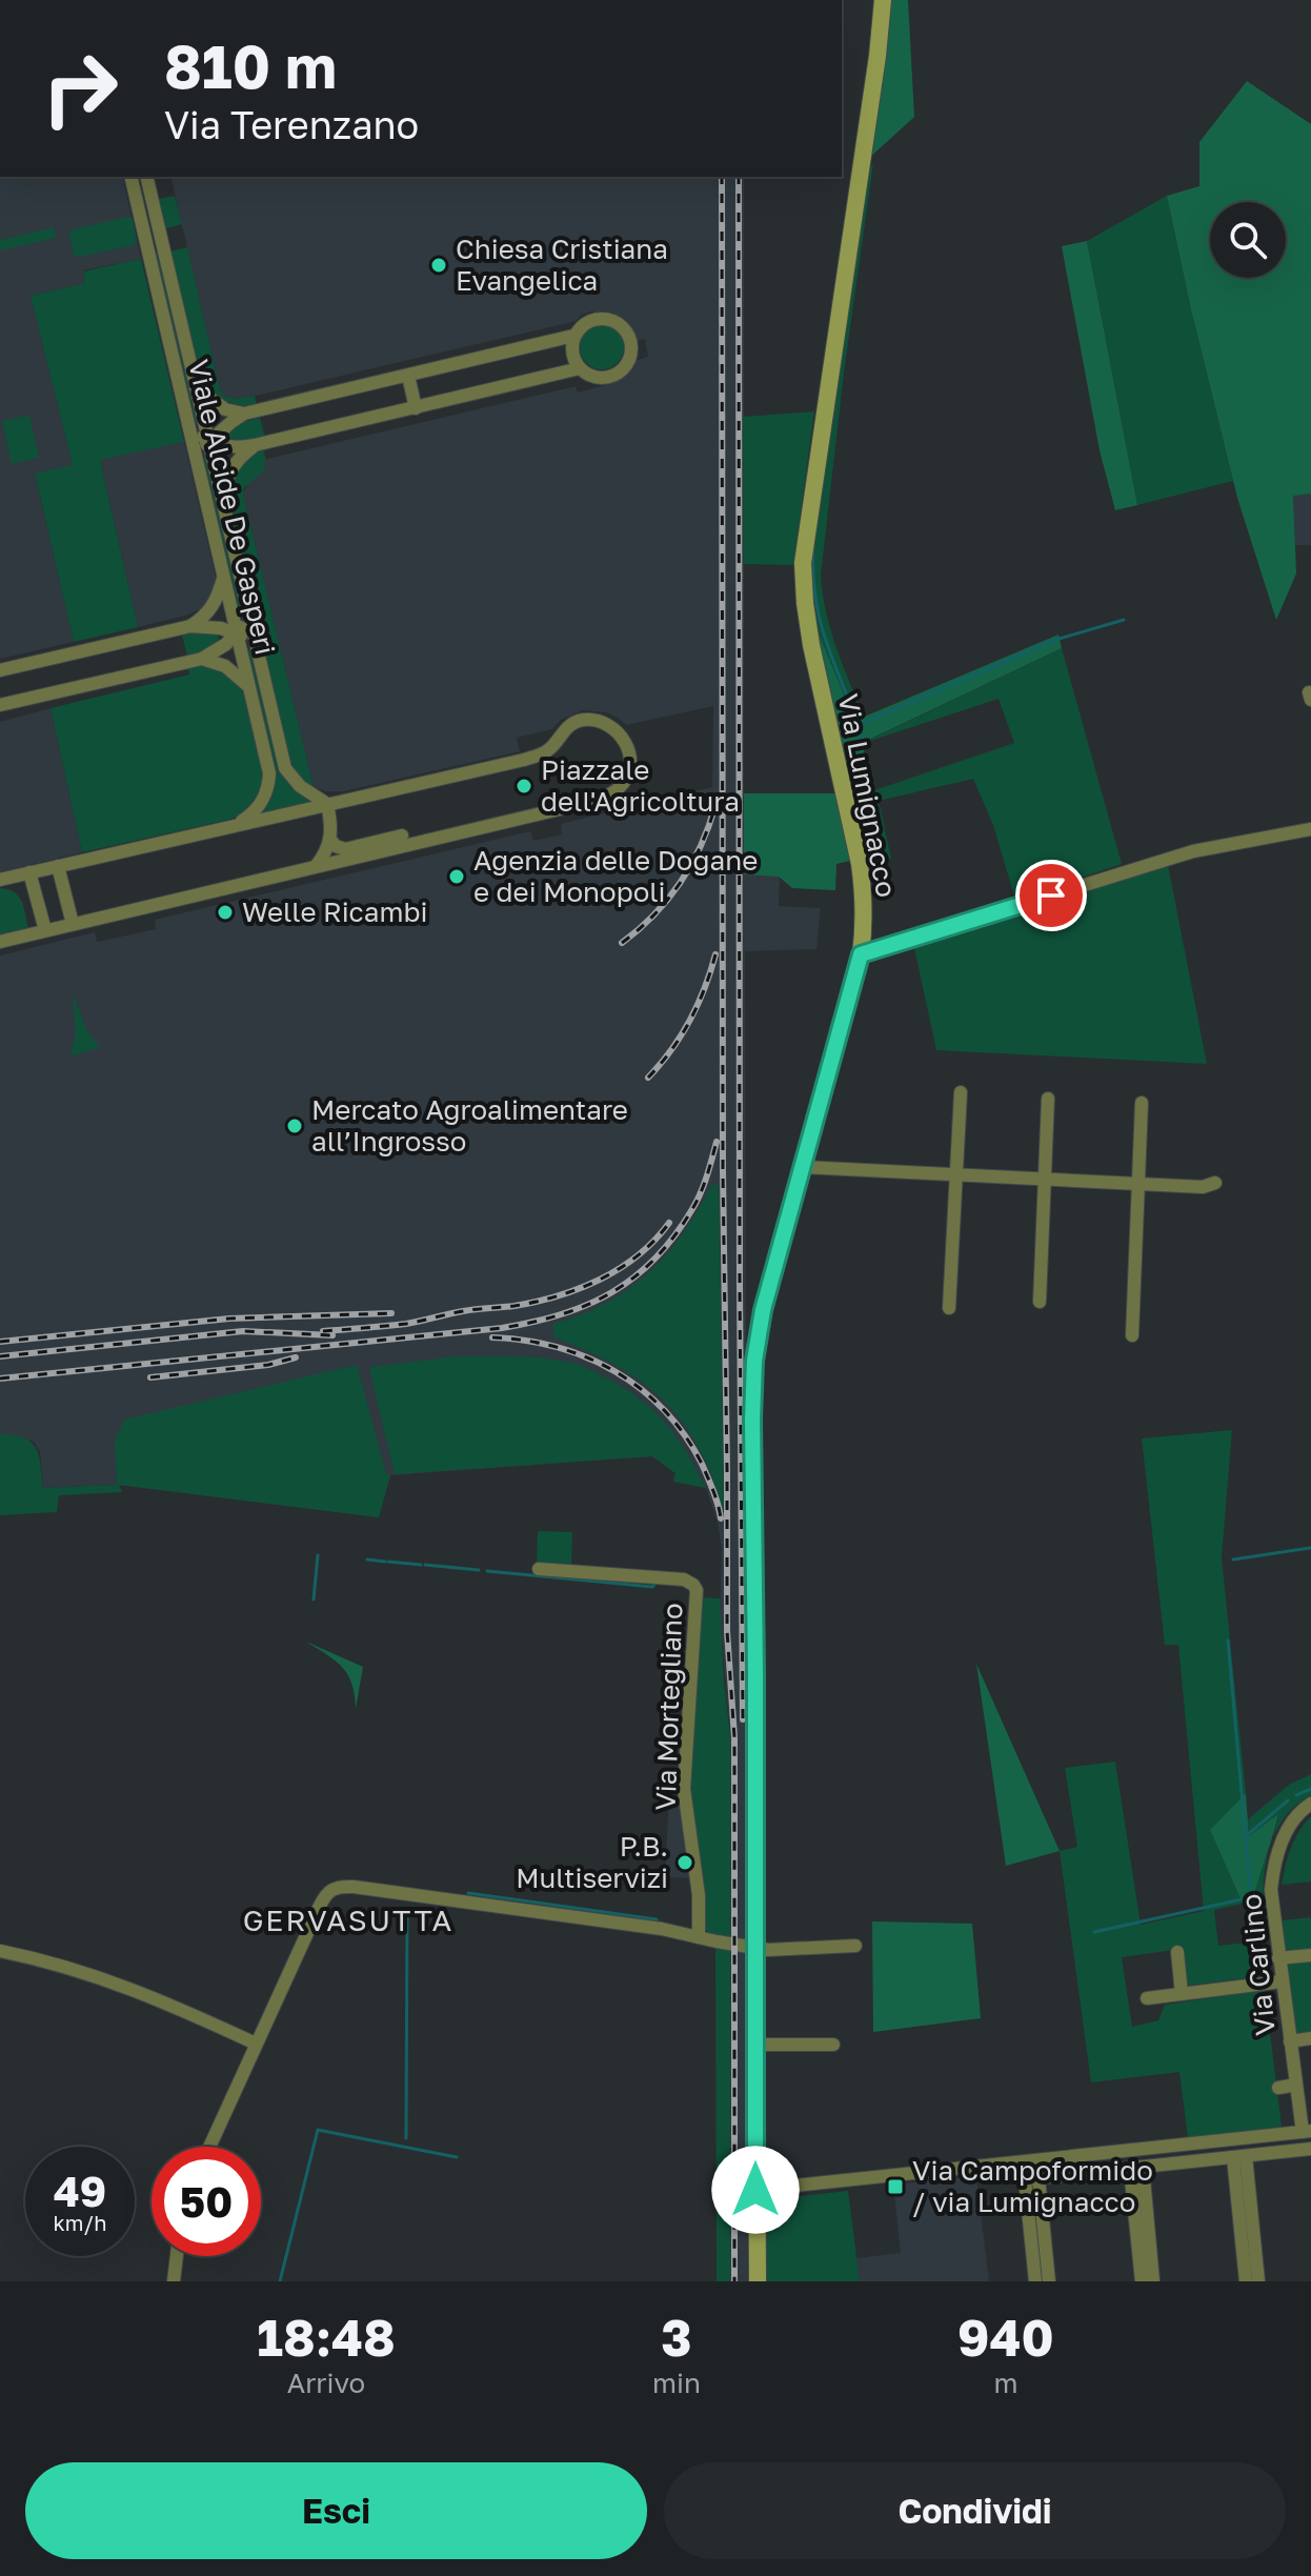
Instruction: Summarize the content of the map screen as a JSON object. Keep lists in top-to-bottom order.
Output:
{
  "streets": {
    "main road": ["Via Lumignacco"],
    "street": ["Viale Alcide De Gasperi", "Via Mortegliano", "Via Carlino"]
  },
  "districts": ["GERVASUTTA"],
  "places": {
    "other": [
      "Chiesa Cristiana Evangelica",
      "Piazzale dell'Agricoltura",
      "Agenzia delle Dogane e dei Monopoli",
      "Welle Ricambi",
      "Mercato Agroalimentare all’Ingrosso",
      "P.B. Multiservizi"
    ],
    "transit": ["Via Campoformido / via Lumignacco"]
  },
  "page": {
    "turn": ["810 m", "Via Terenzano"],
    "speed": "49 km/h",
    "limit": "50",
    "eta": [
      "18:48",
      "Arrivo",
      "3",
      "min",
      "940",
      "m"
    ],
    "buttons": ["Esci", "Condividi"]
  }
}
